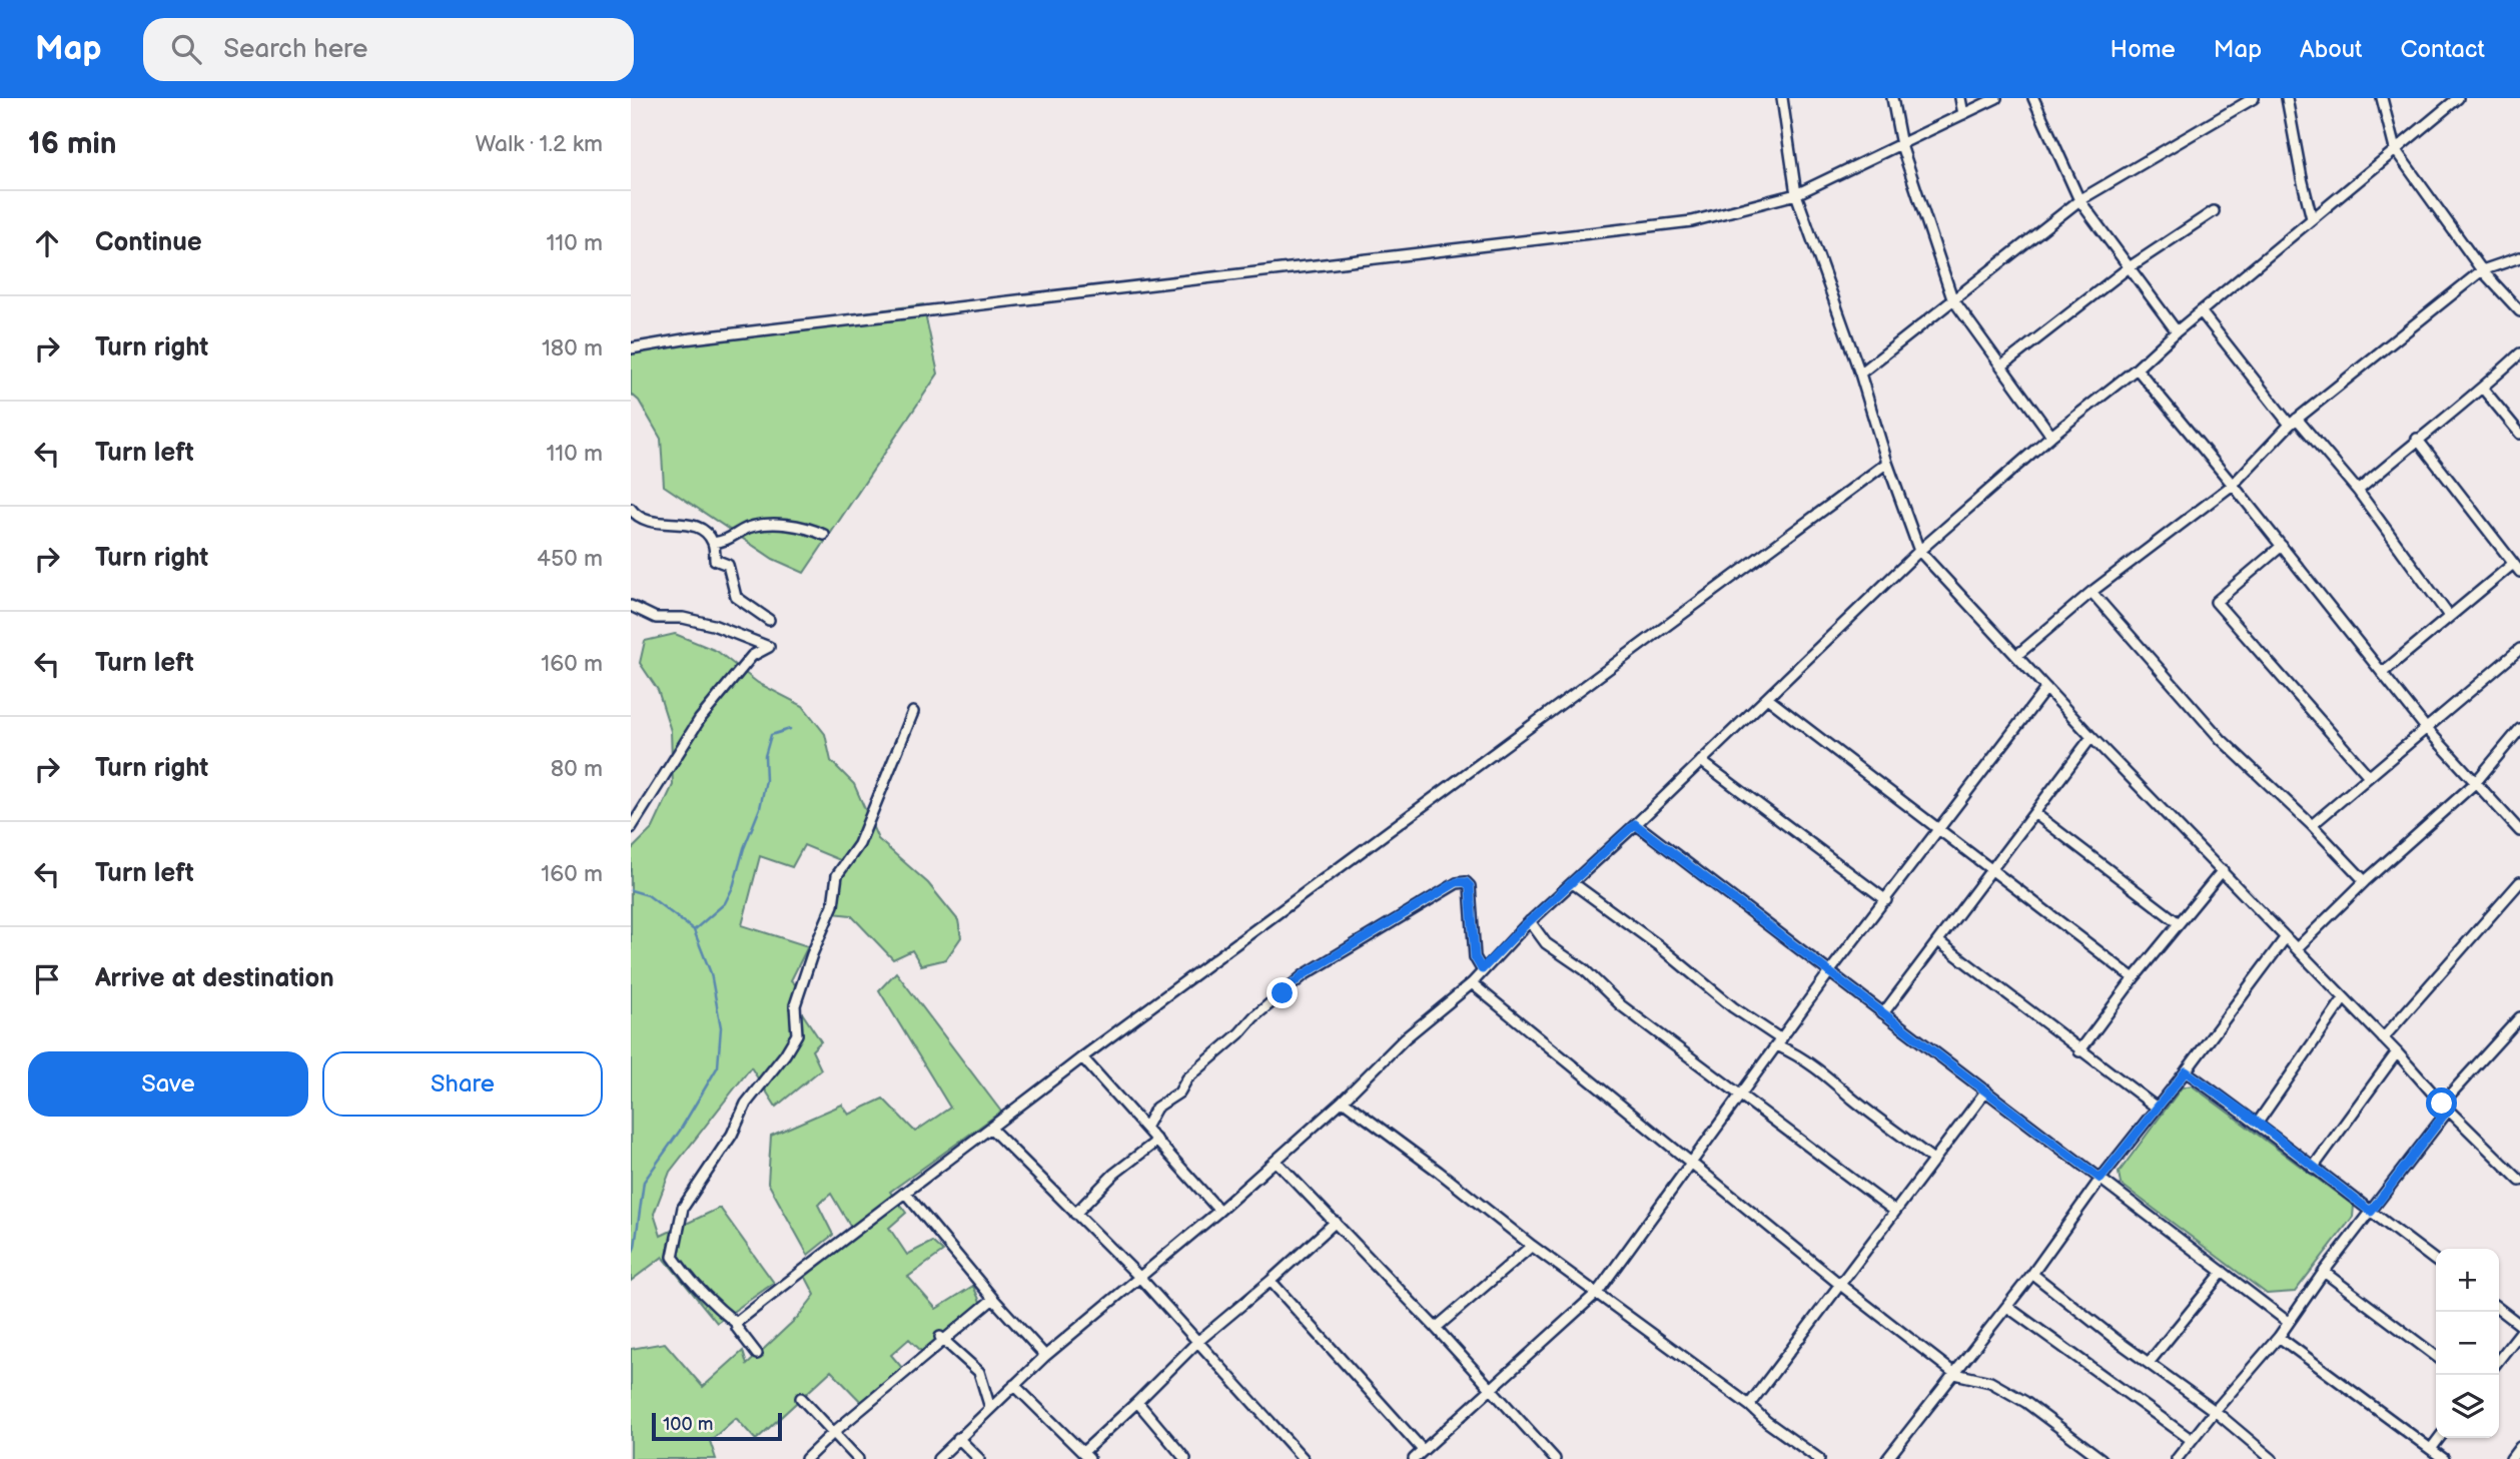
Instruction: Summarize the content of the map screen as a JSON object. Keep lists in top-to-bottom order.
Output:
{
  "scale_bar": "100 m",
  "page": {
    "header": "Map",
    "search": "Search here",
    "nav": [
      "Home",
      "Map",
      "About",
      "Contact"
    ],
    "heading": ["16 min", "Walk · 1.2 km"],
    "list": [
      ["Continue", "110 m"],
      ["Turn right", "180 m"],
      ["Turn left", "110 m"],
      ["Turn right", "450 m"],
      ["Turn left", "160 m"],
      ["Turn right", "80 m"],
      ["Turn left", "160 m"],
      "Arrive at destination"
    ],
    "buttons": ["Save", "Share"],
    "map_buttons": ["+", "−"],
    "scale": "100 m"
  }
}
